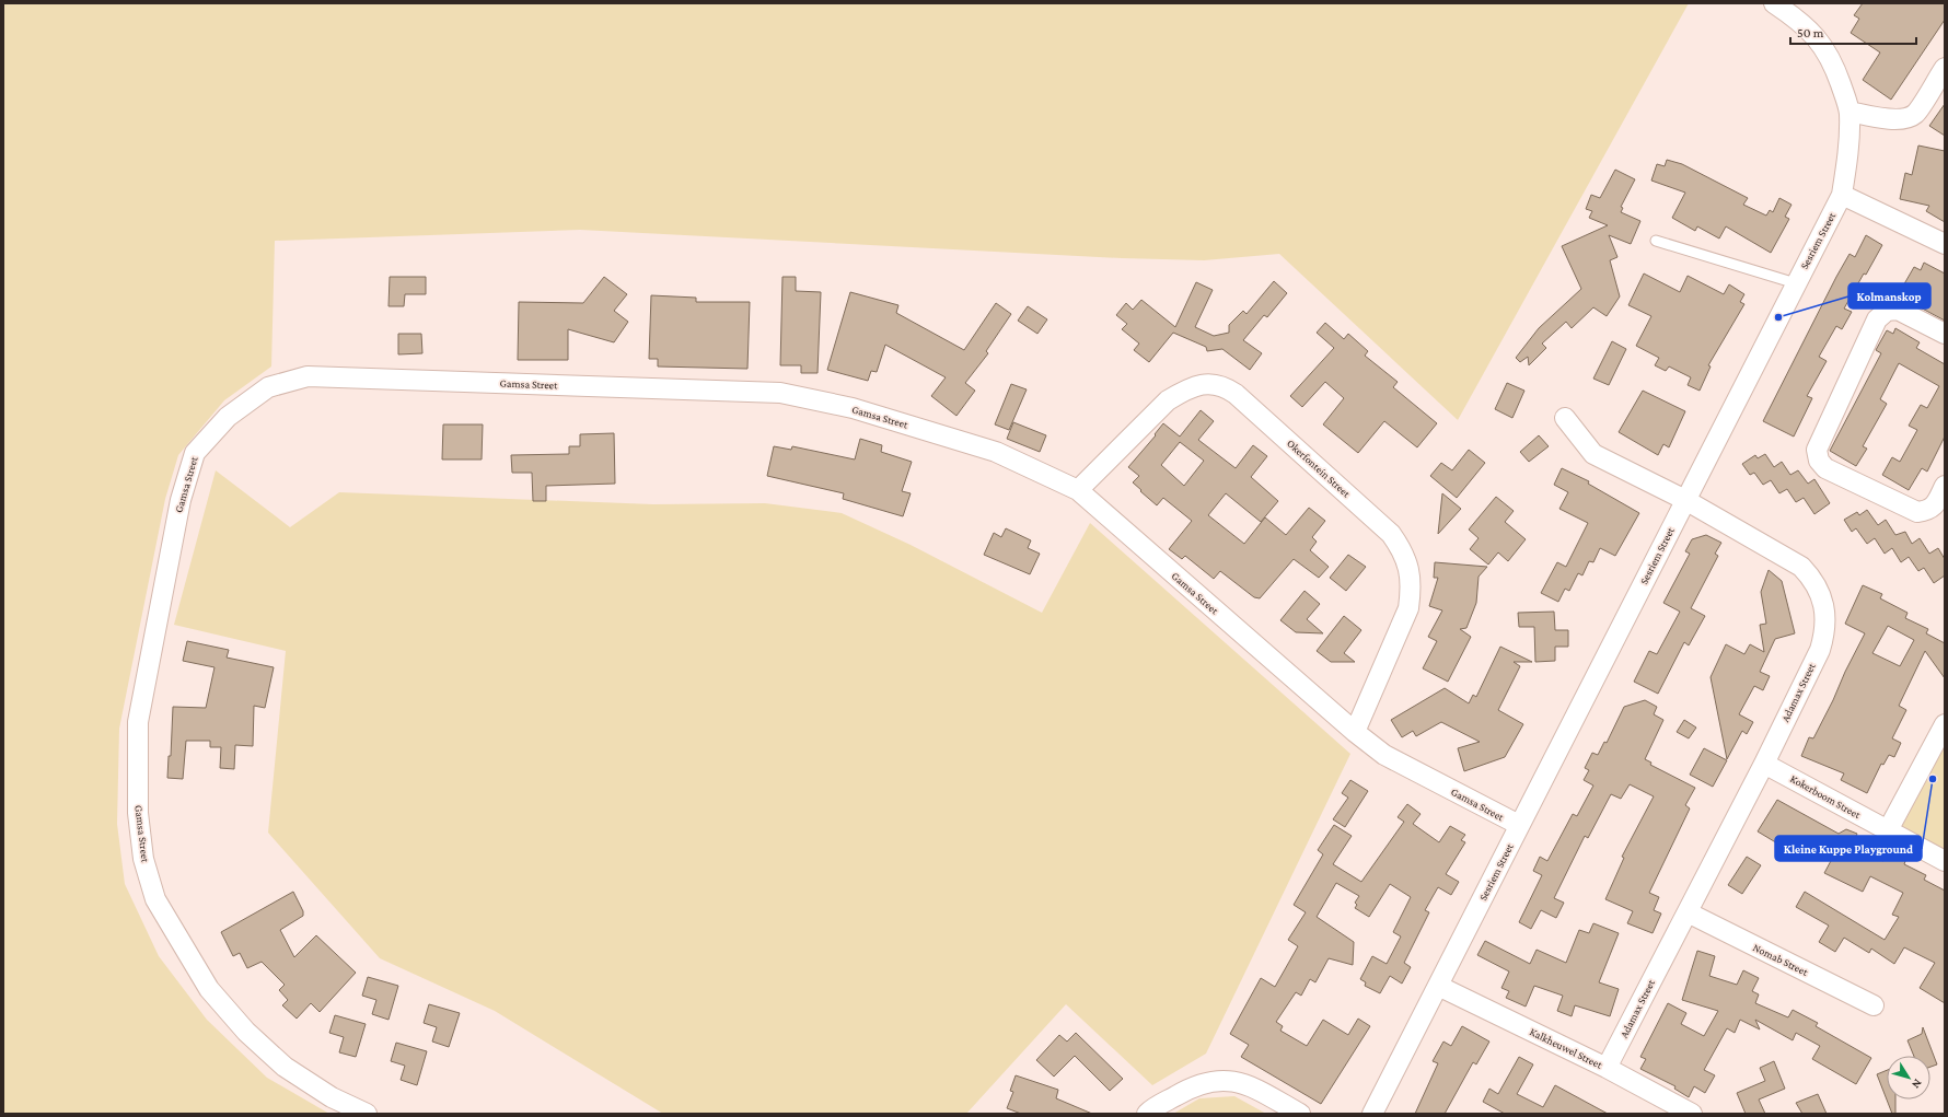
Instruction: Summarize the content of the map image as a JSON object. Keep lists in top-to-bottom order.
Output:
{
  "streets": {
    "street": [
      "Sesriem Street",
      "Gamsa Street",
      "Okerfontein Street",
      "Adamax Street",
      "Kokerboom Street",
      "Nomab Street",
      "Kalkheuwel Street"
    ]
  },
  "crossings": [
    ["Sesriem Street", "Gamsa Street"],
    ["Sesriem Street", "Adamax Street"],
    ["Sesriem Street", "Kalkheuwel Street"],
    ["Gamsa Street", "Okerfontein Street"],
    ["Adamax Street", "Kokerboom Street"],
    ["Adamax Street", "Nomab Street"],
    ["Adamax Street", "Kalkheuwel Street"]
  ],
  "places": ["Kolmanskop", "Kleine Kuppe Playground"],
  "scale_bar": "50 m",
  "north": "bottom right"
}
